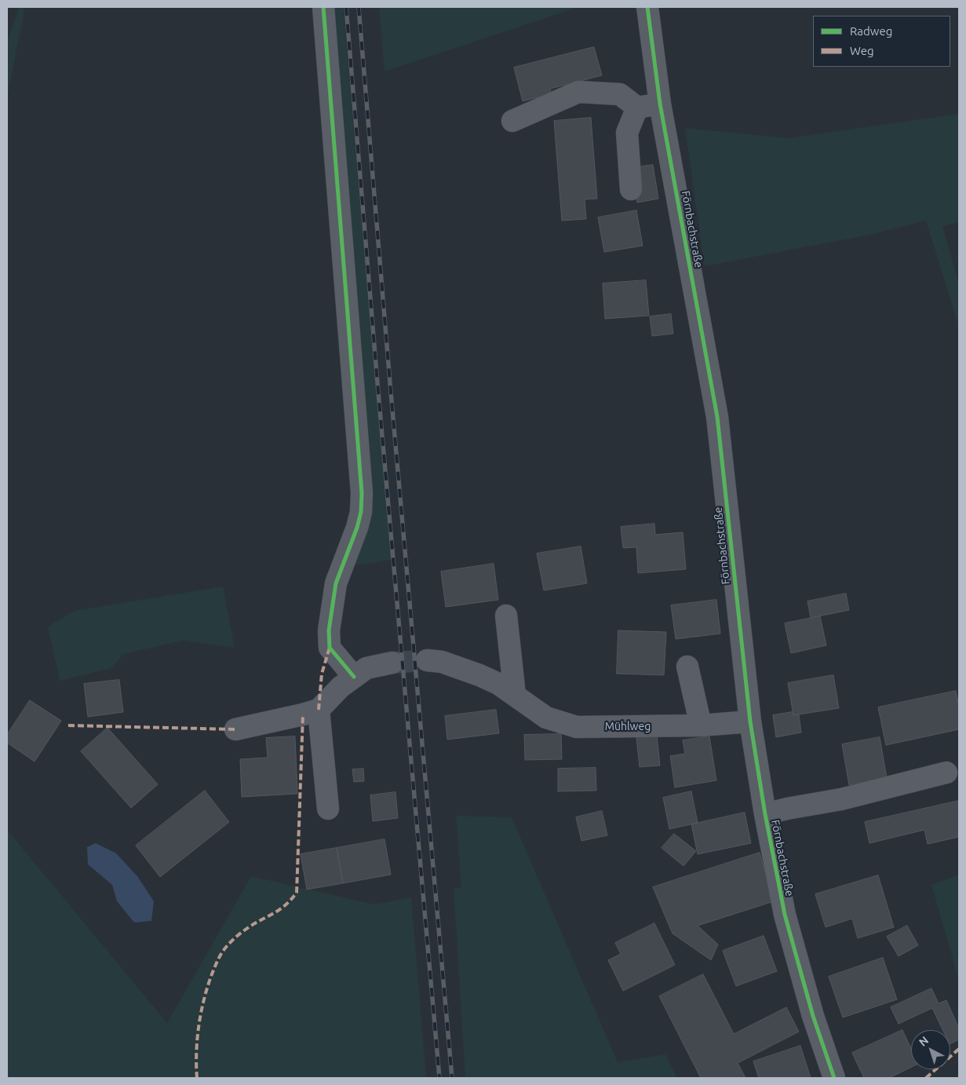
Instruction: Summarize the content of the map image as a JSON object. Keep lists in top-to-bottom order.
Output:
{
  "streets": {
    "street": ["Förnbachstraße", "Mühlweg"]
  },
  "crossings": [
    ["Förnbachstraße", "Mühlweg"]
  ],
  "legend": ["Radweg", "Weg"],
  "north": "top left"
}
